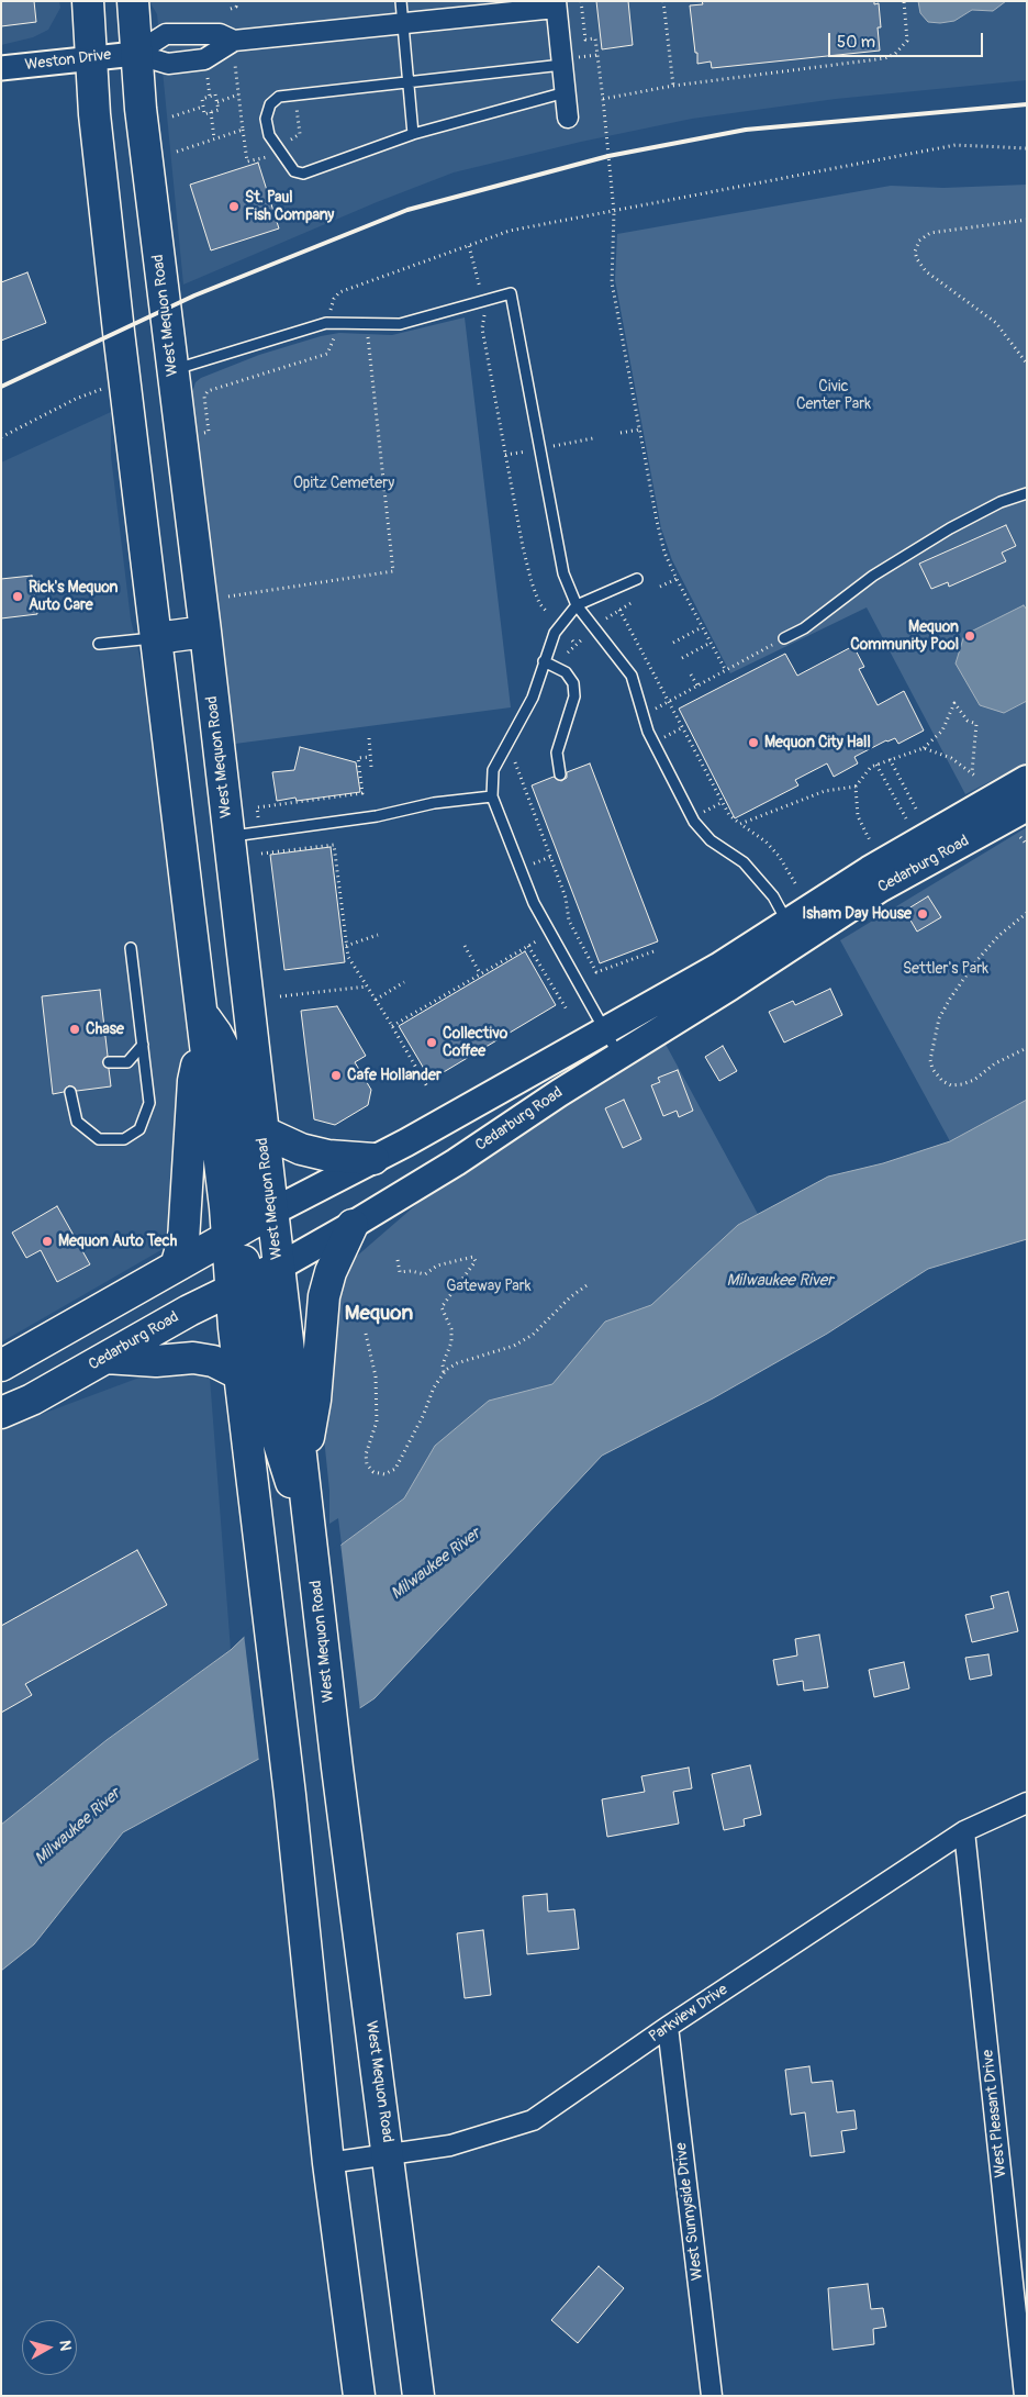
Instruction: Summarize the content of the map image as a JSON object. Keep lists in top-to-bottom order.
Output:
{
  "streets": {
    "main road": ["West Mequon Road", "Cedarburg Road"],
    "street": [
      "Weston Drive",
      "Parkview Drive",
      "West Pleasant Drive",
      "West Sunnyside Drive"
    ]
  },
  "crossings": [
    ["Weston Drive", "West Mequon Road"],
    ["West Mequon Road", "Cedarburg Road"],
    ["West Mequon Road", "Parkview Drive"],
    ["Parkview Drive", "West Pleasant Drive"],
    ["Parkview Drive", "West Sunnyside Drive"]
  ],
  "districts": ["Mequon"],
  "water": ["Milwaukee River"],
  "parks": [
    "Civic Center Park",
    "Opitz Cemetery",
    "Settler's Park",
    "Gateway Park"
  ],
  "places": [
    "St. Paul Fish Company",
    "Rick's Mequon Auto Care",
    "Mequon Community Pool",
    "Mequon City Hall",
    "Isham Day House",
    "Chase",
    "Collectivo Coffee",
    "Cafe Hollander",
    "Mequon Auto Tech"
  ],
  "scale_bar": "50 m",
  "north": "right"
}
